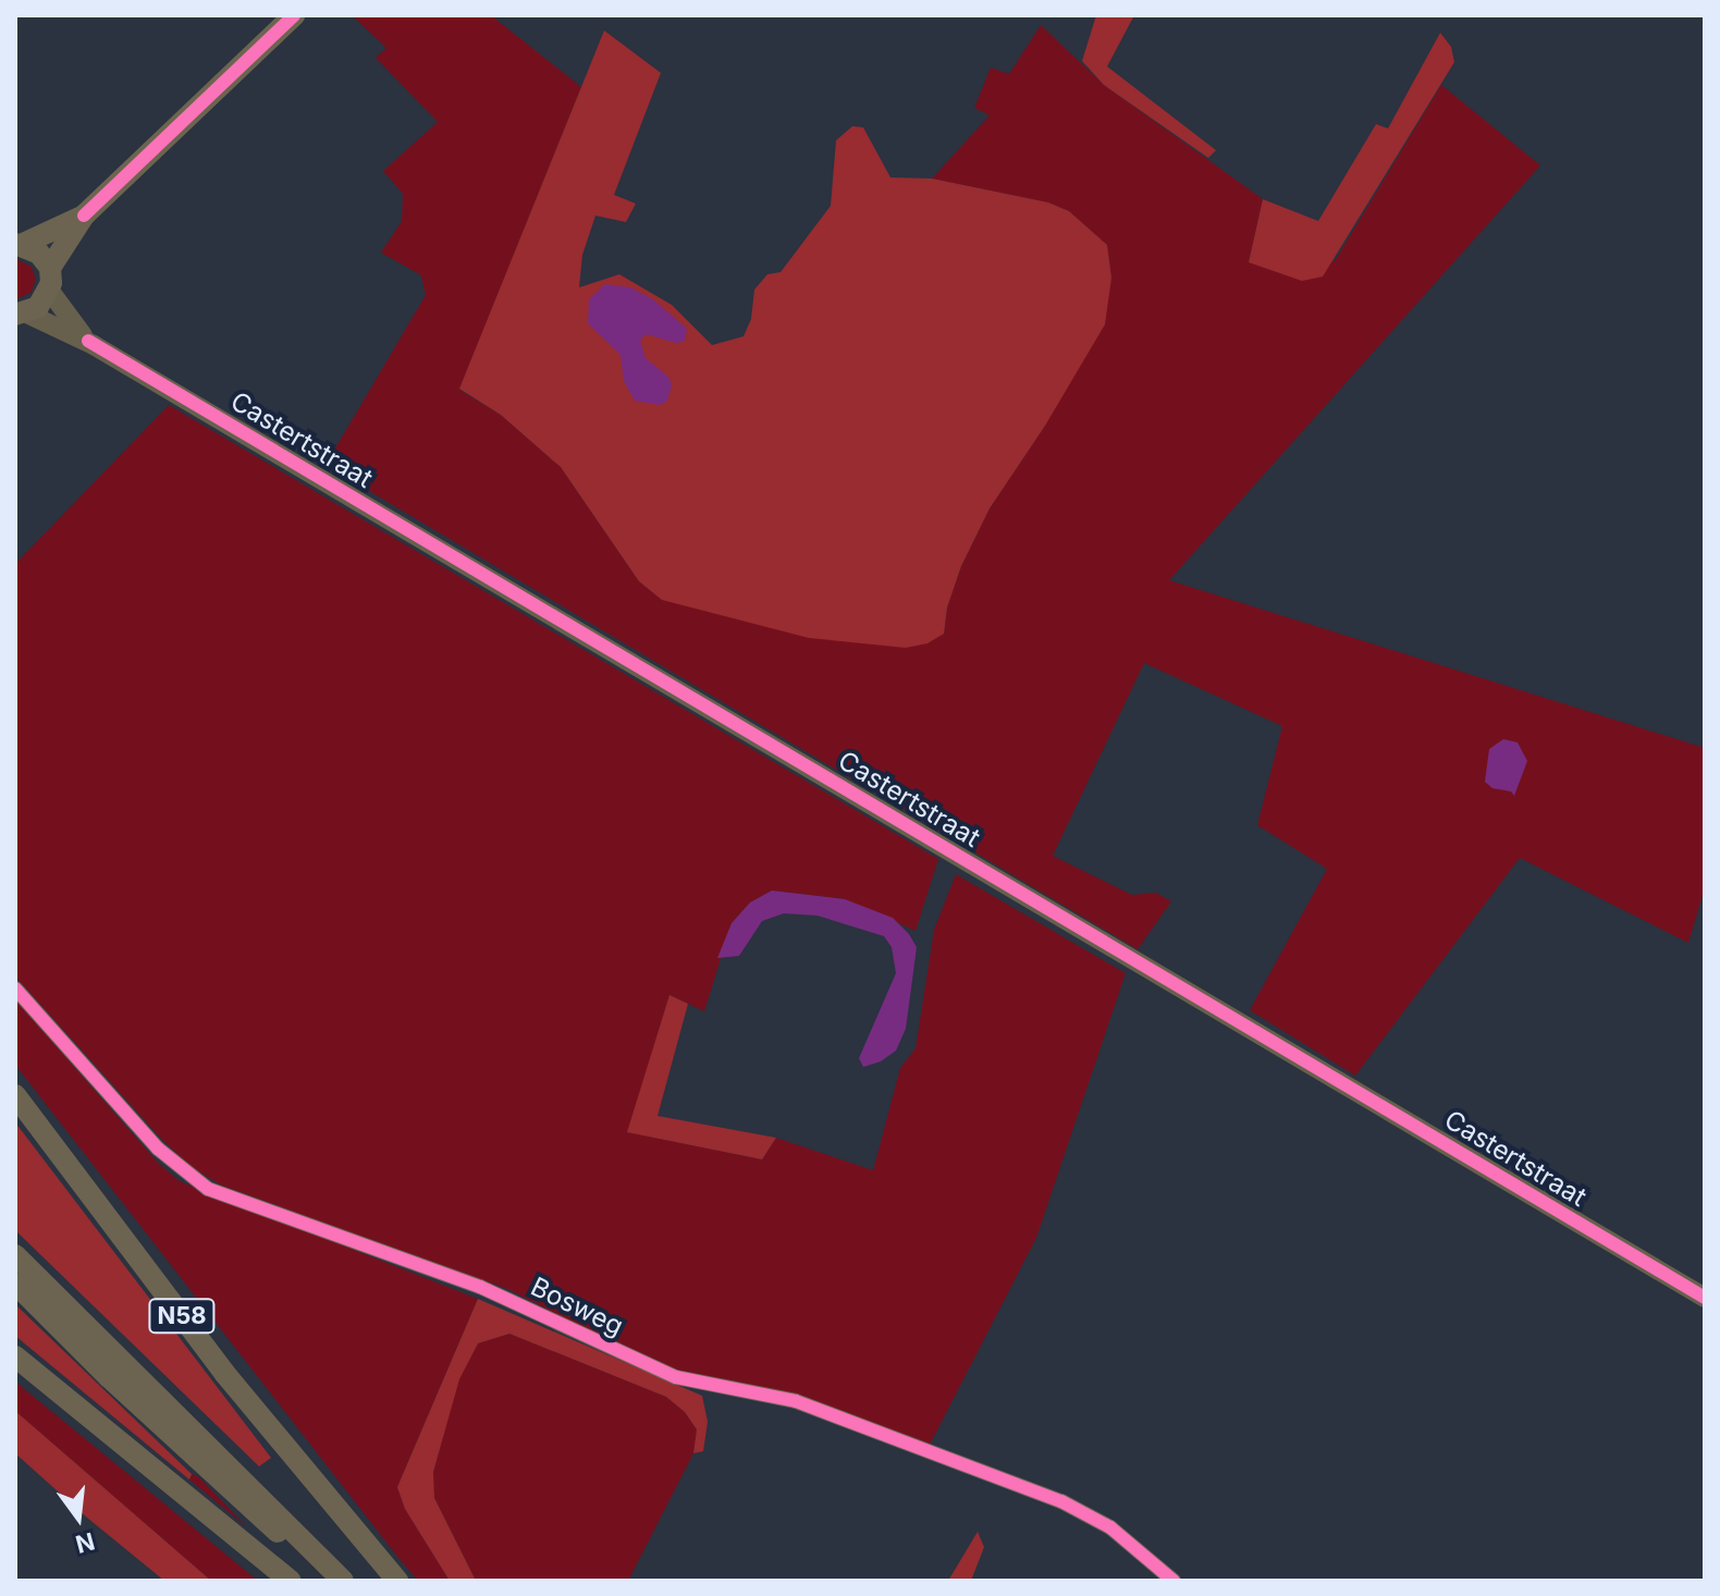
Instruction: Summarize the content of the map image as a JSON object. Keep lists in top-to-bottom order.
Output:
{
  "streets": {
    "main road": ["Castertstraat", "N58"],
    "street": ["Bosweg"]
  },
  "north": "bottom"
}
